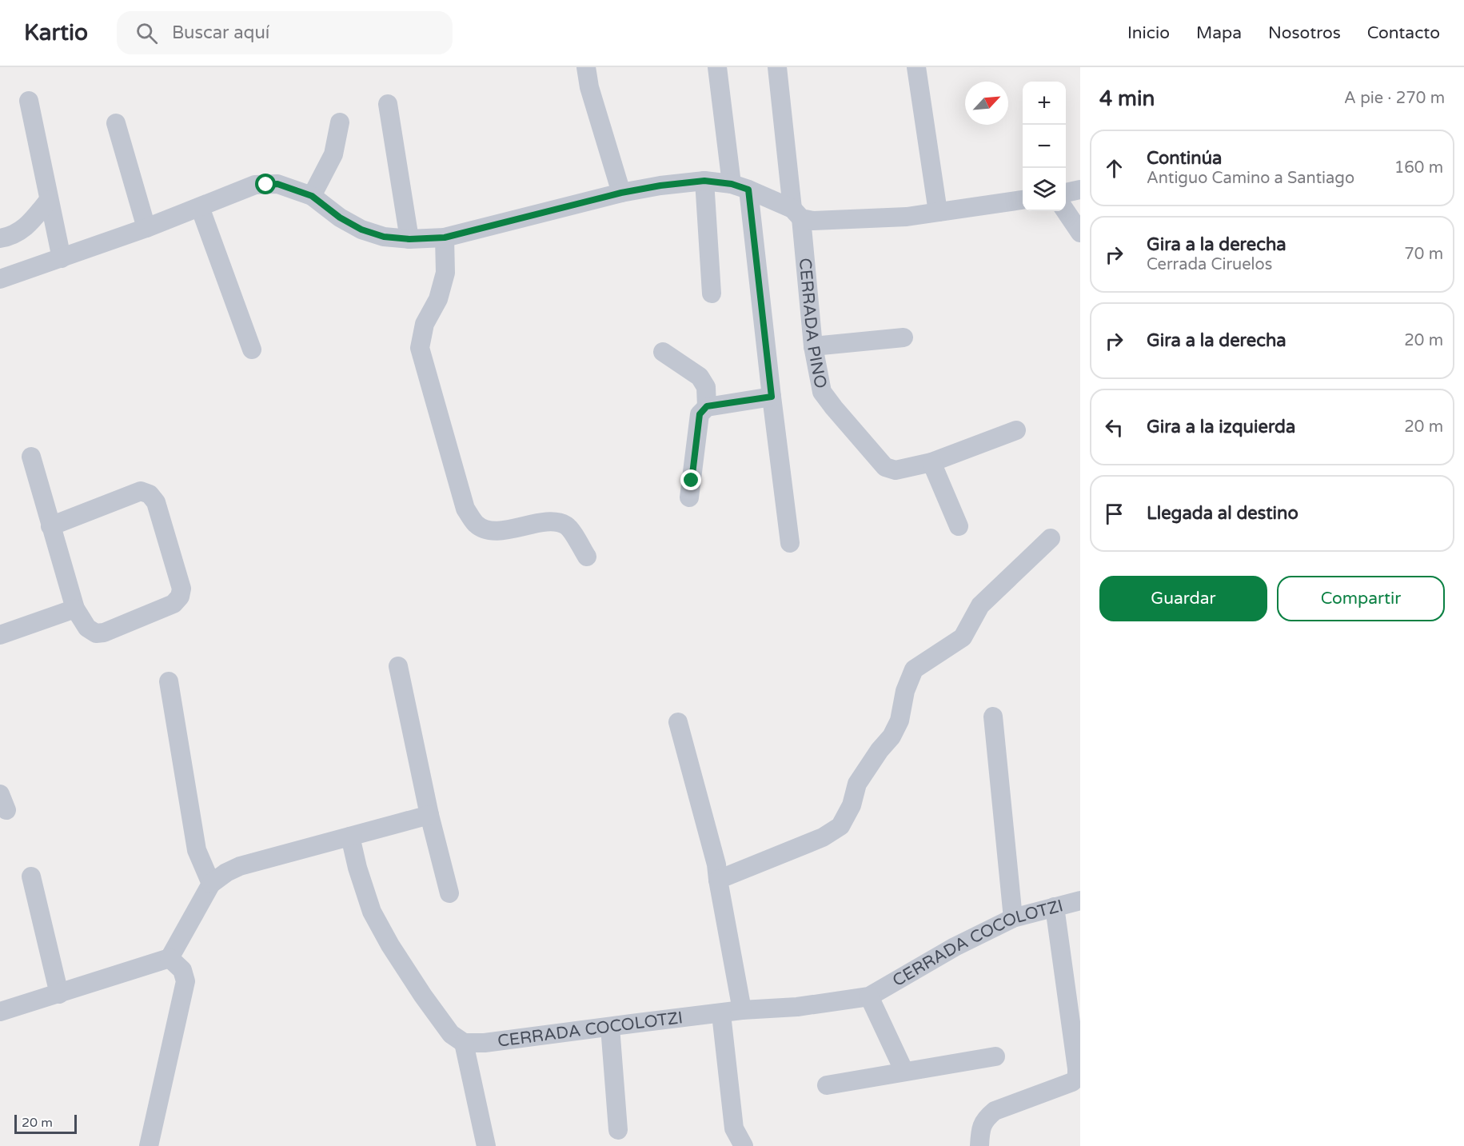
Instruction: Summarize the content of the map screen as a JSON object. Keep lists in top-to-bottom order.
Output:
{
  "streets": {
    "street": ["CERRADA PINO", "CERRADA COCOLOTZI"]
  },
  "scale_bar": "20 m",
  "north": "top right",
  "page": {
    "header": "Kartio",
    "search": "Buscar aquí",
    "nav": [
      "Inicio",
      "Mapa",
      "Nosotros",
      "Contacto"
    ],
    "heading": ["4 min", "A pie · 270 m"],
    "map_buttons": ["+", "−"],
    "list": [
      ["Continúa", "Antiguo Camino a Santiago", "160 m"],
      ["Gira a la derecha", "Cerrada Ciruelos", "70 m"],
      ["Gira a la derecha", "20 m"],
      ["Gira a la izquierda", "20 m"],
      "Llegada al destino"
    ],
    "buttons": ["Guardar", "Compartir"],
    "scale": "20 m"
  }
}
